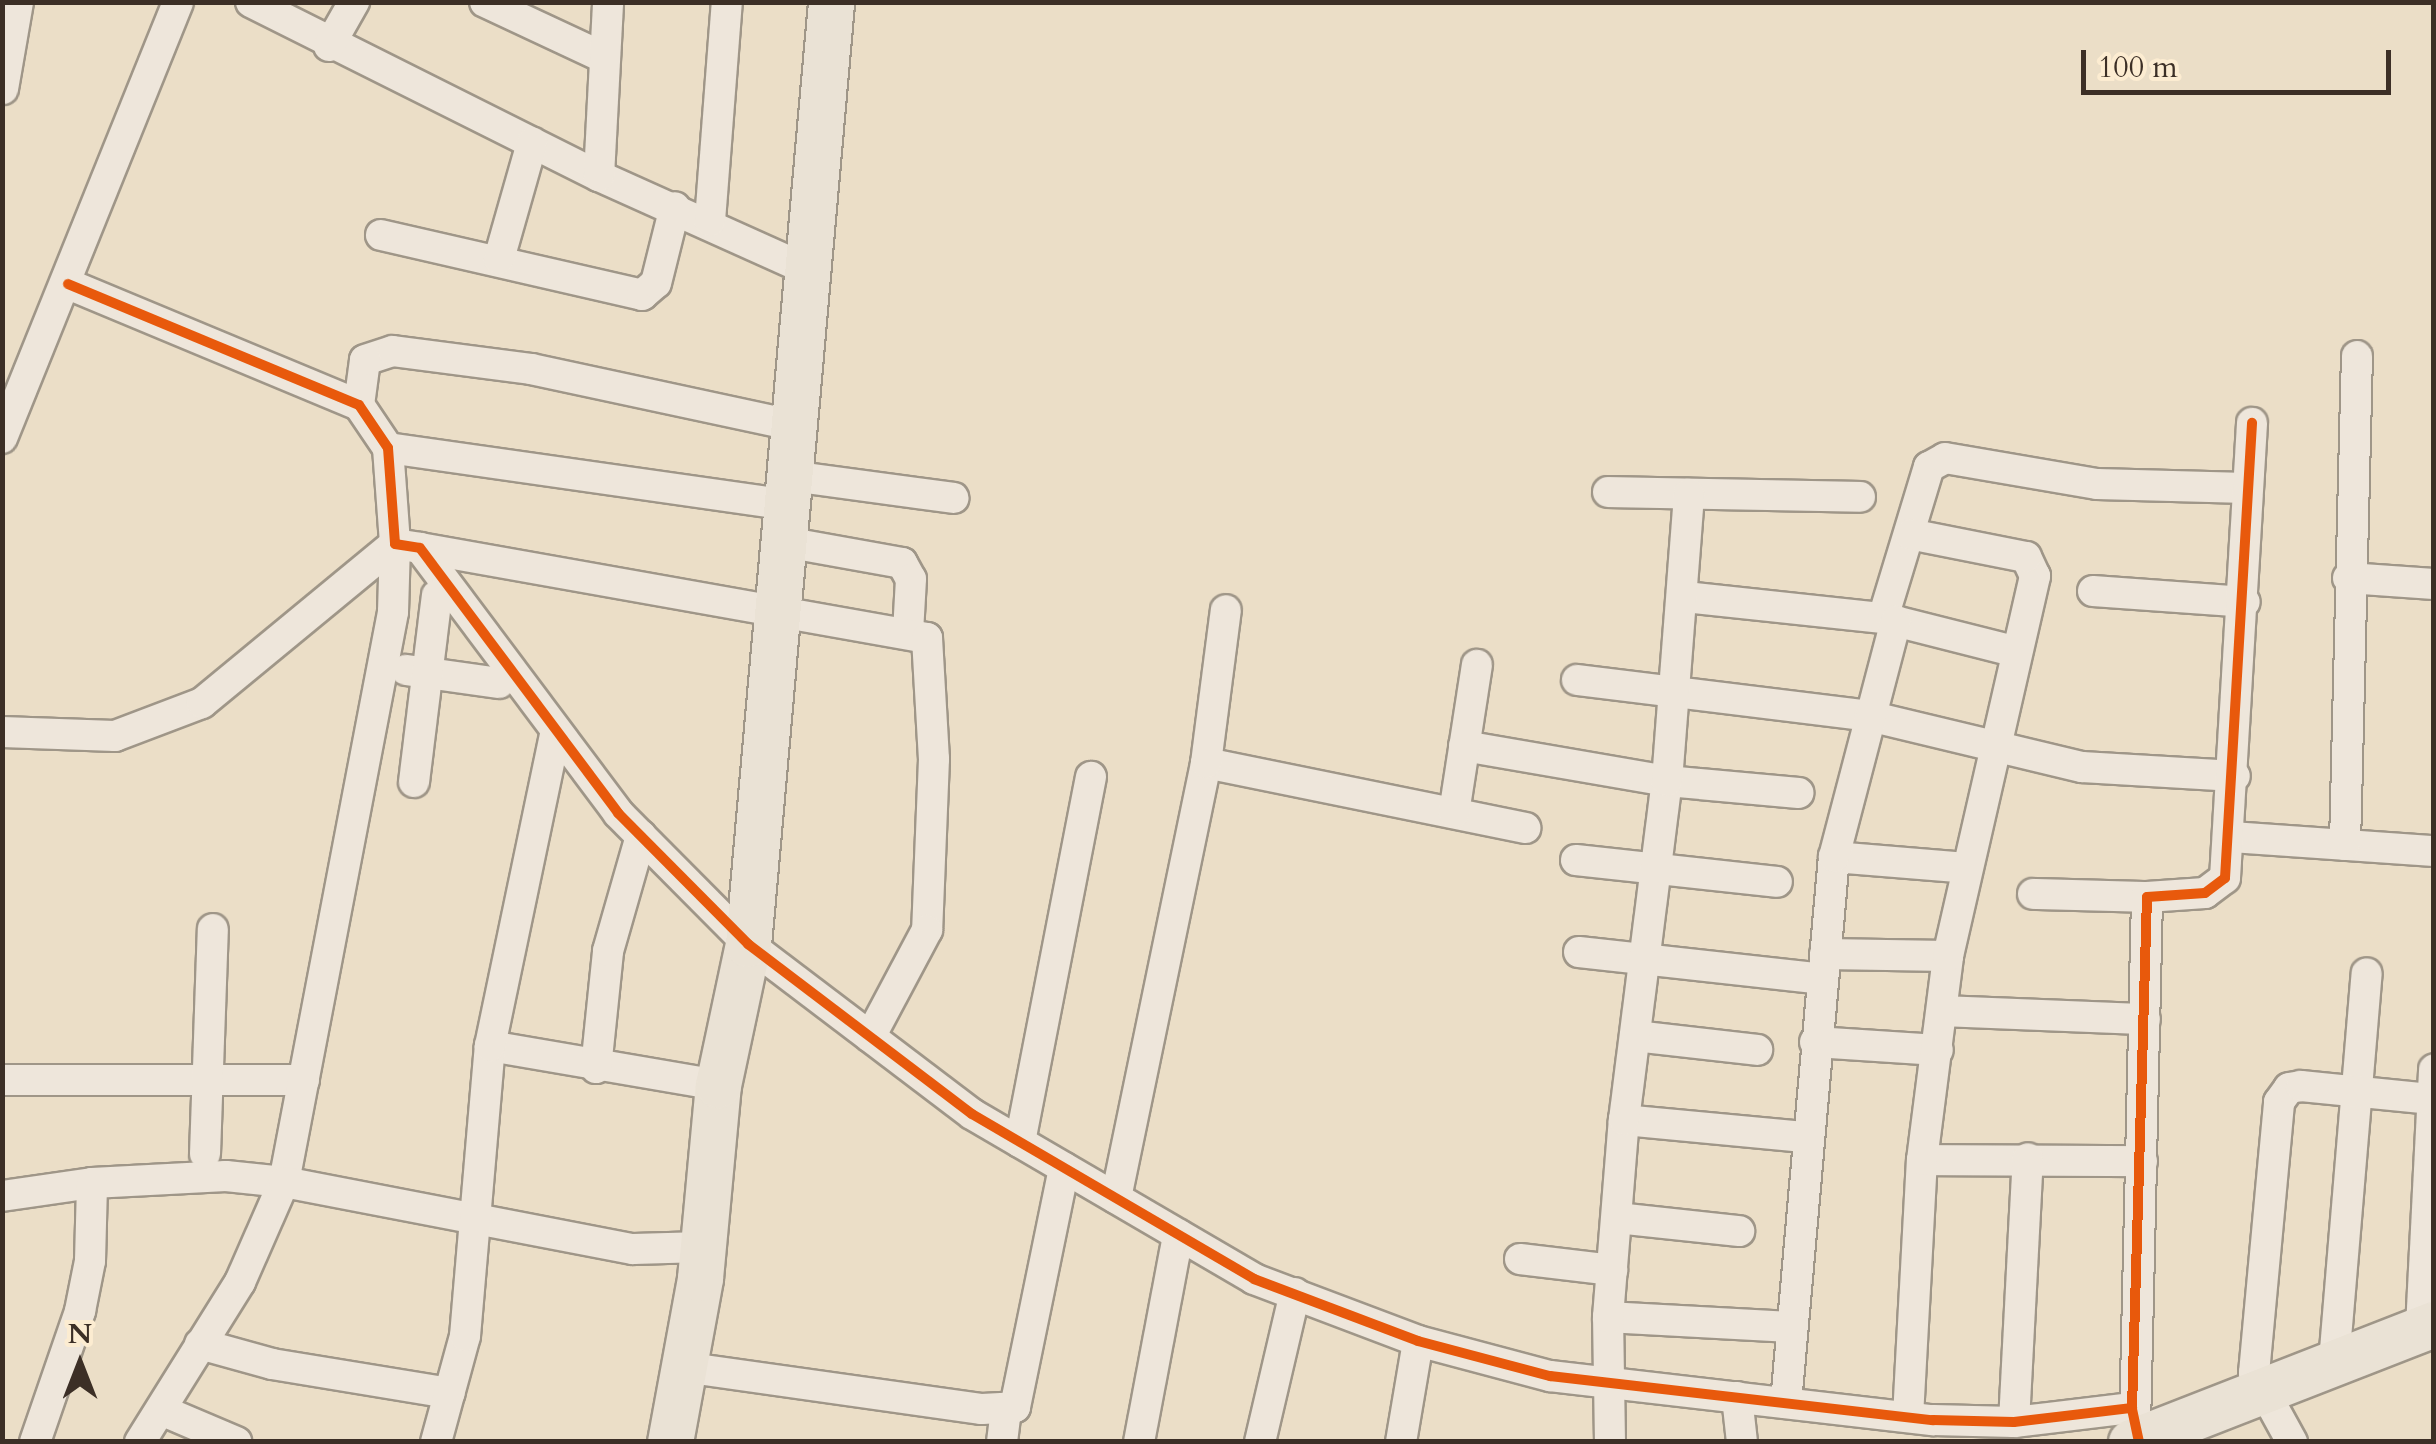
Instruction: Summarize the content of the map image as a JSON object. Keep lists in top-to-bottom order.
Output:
{
  "scale_bar": "100 m",
  "north": "top"
}
